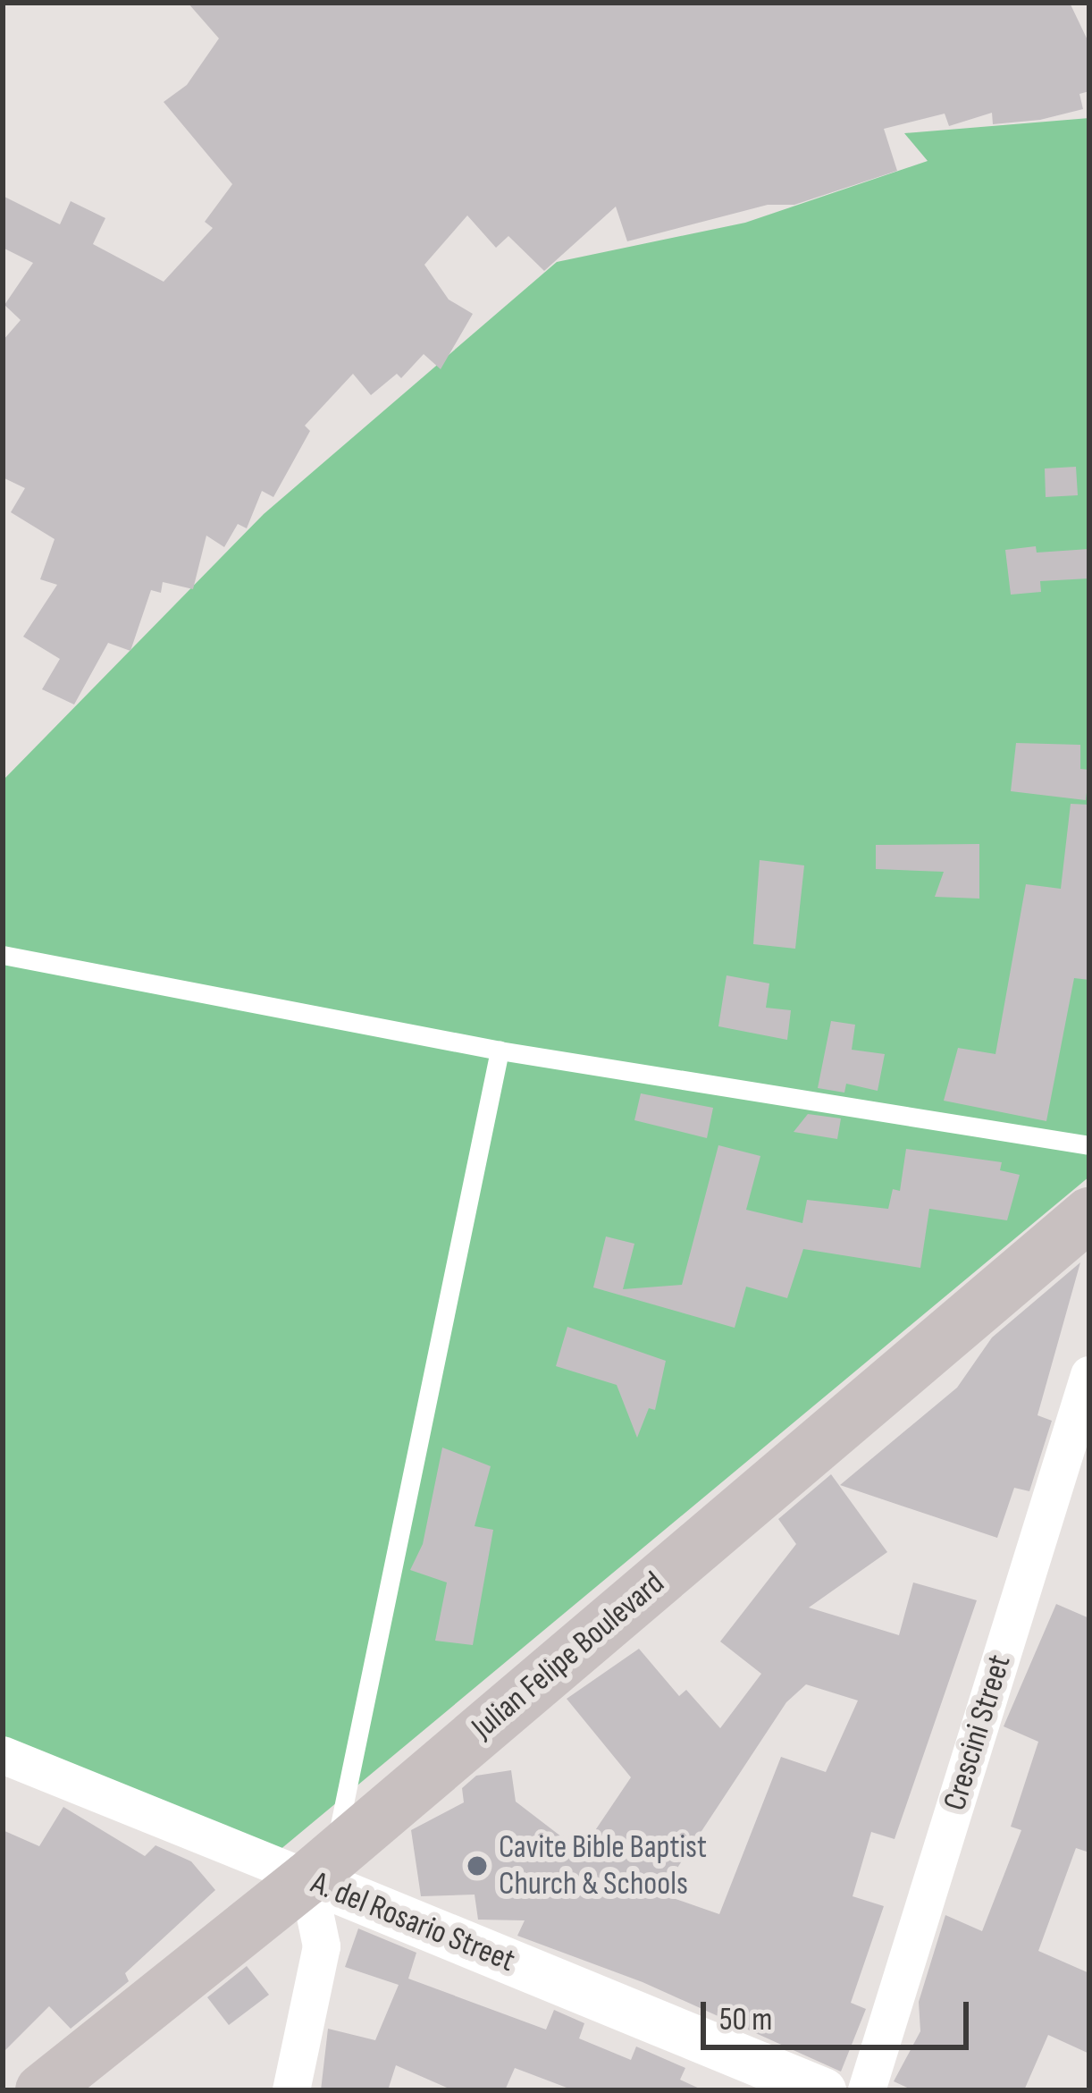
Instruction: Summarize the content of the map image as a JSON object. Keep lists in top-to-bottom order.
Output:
{
  "streets": {
    "main road": ["Julian Felipe Boulevard"],
    "street": ["Crescini Street", "A. del Rosario Street"]
  },
  "crossings": [
    ["Julian Felipe Boulevard", "A. del Rosario Street"]
  ],
  "places": ["Cavite Bible Baptist Church & Schools"],
  "scale_bar": "50 m"
}
